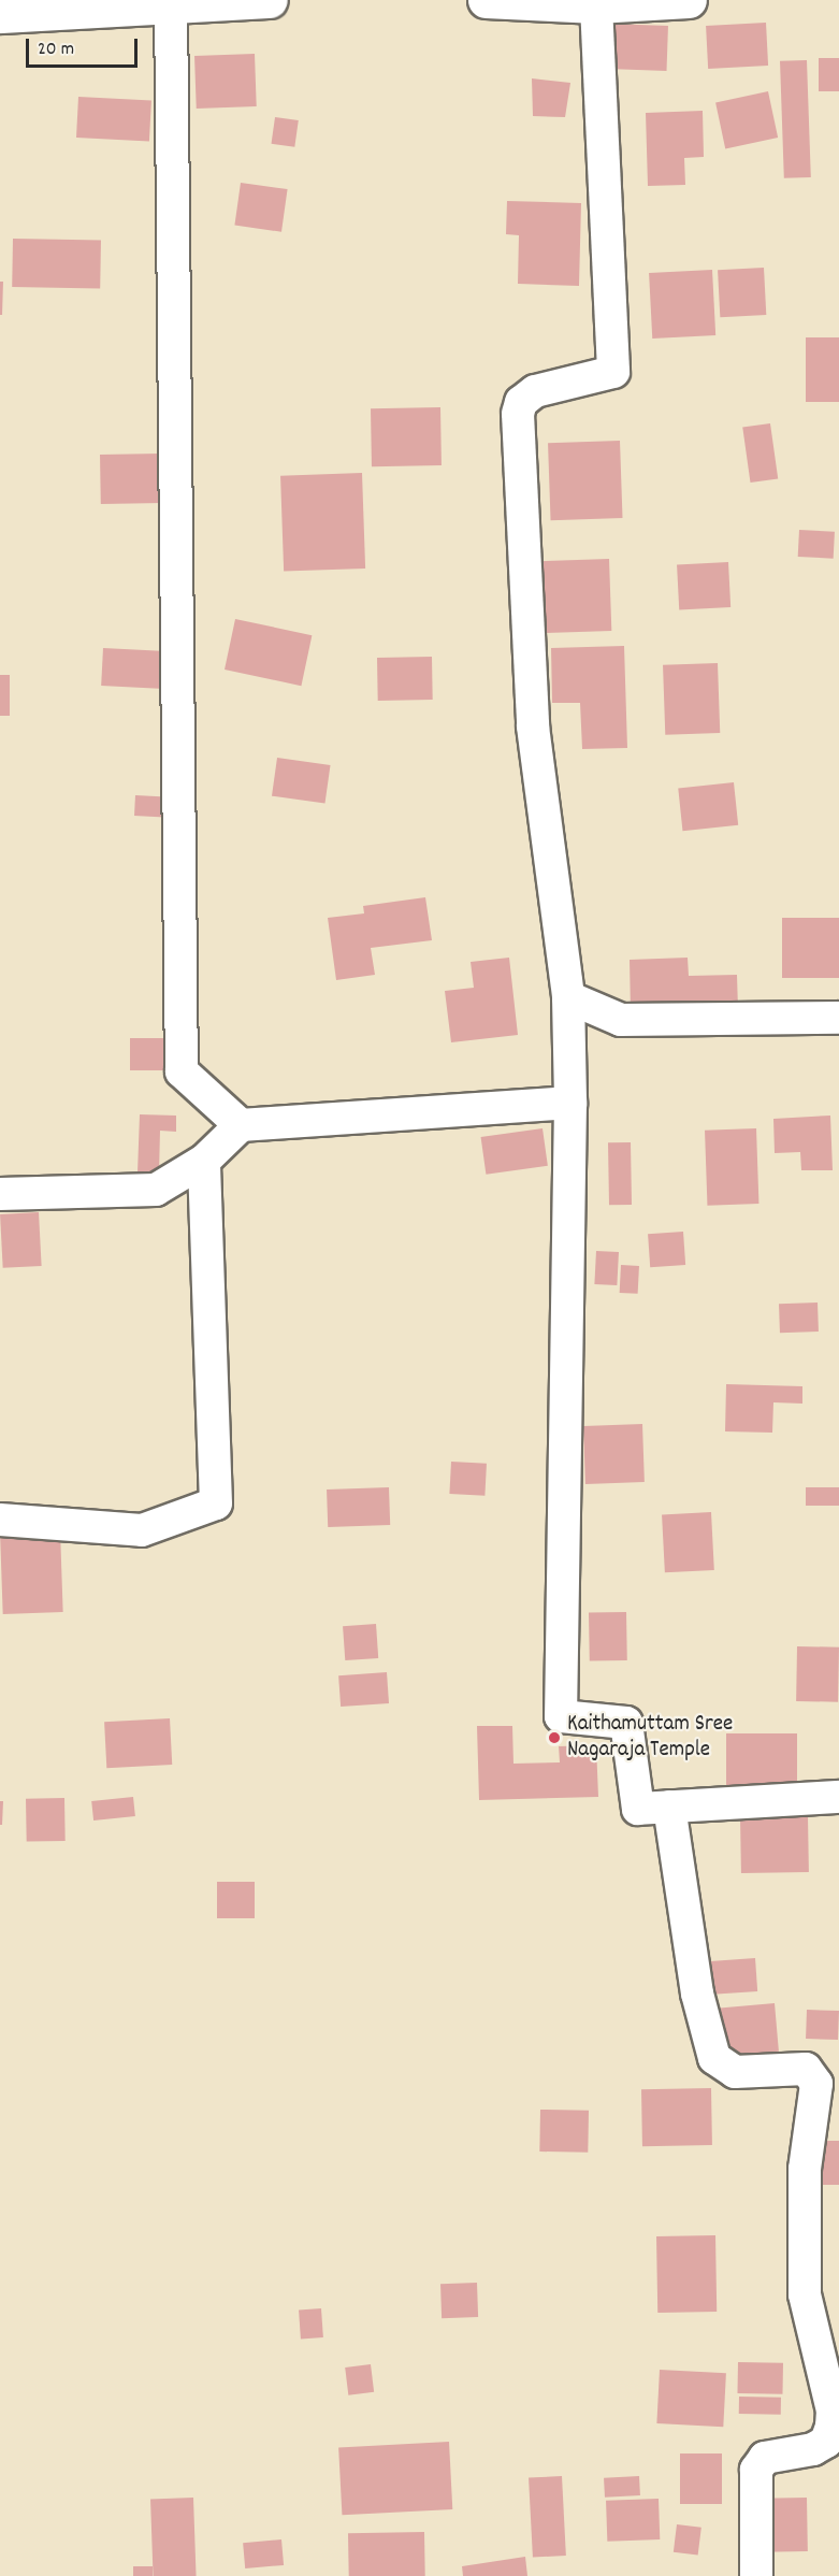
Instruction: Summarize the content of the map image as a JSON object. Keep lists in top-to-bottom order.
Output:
{
  "places": ["Kaithamuttam Sree Nagaraja Temple"],
  "scale_bar": "20 m"
}
